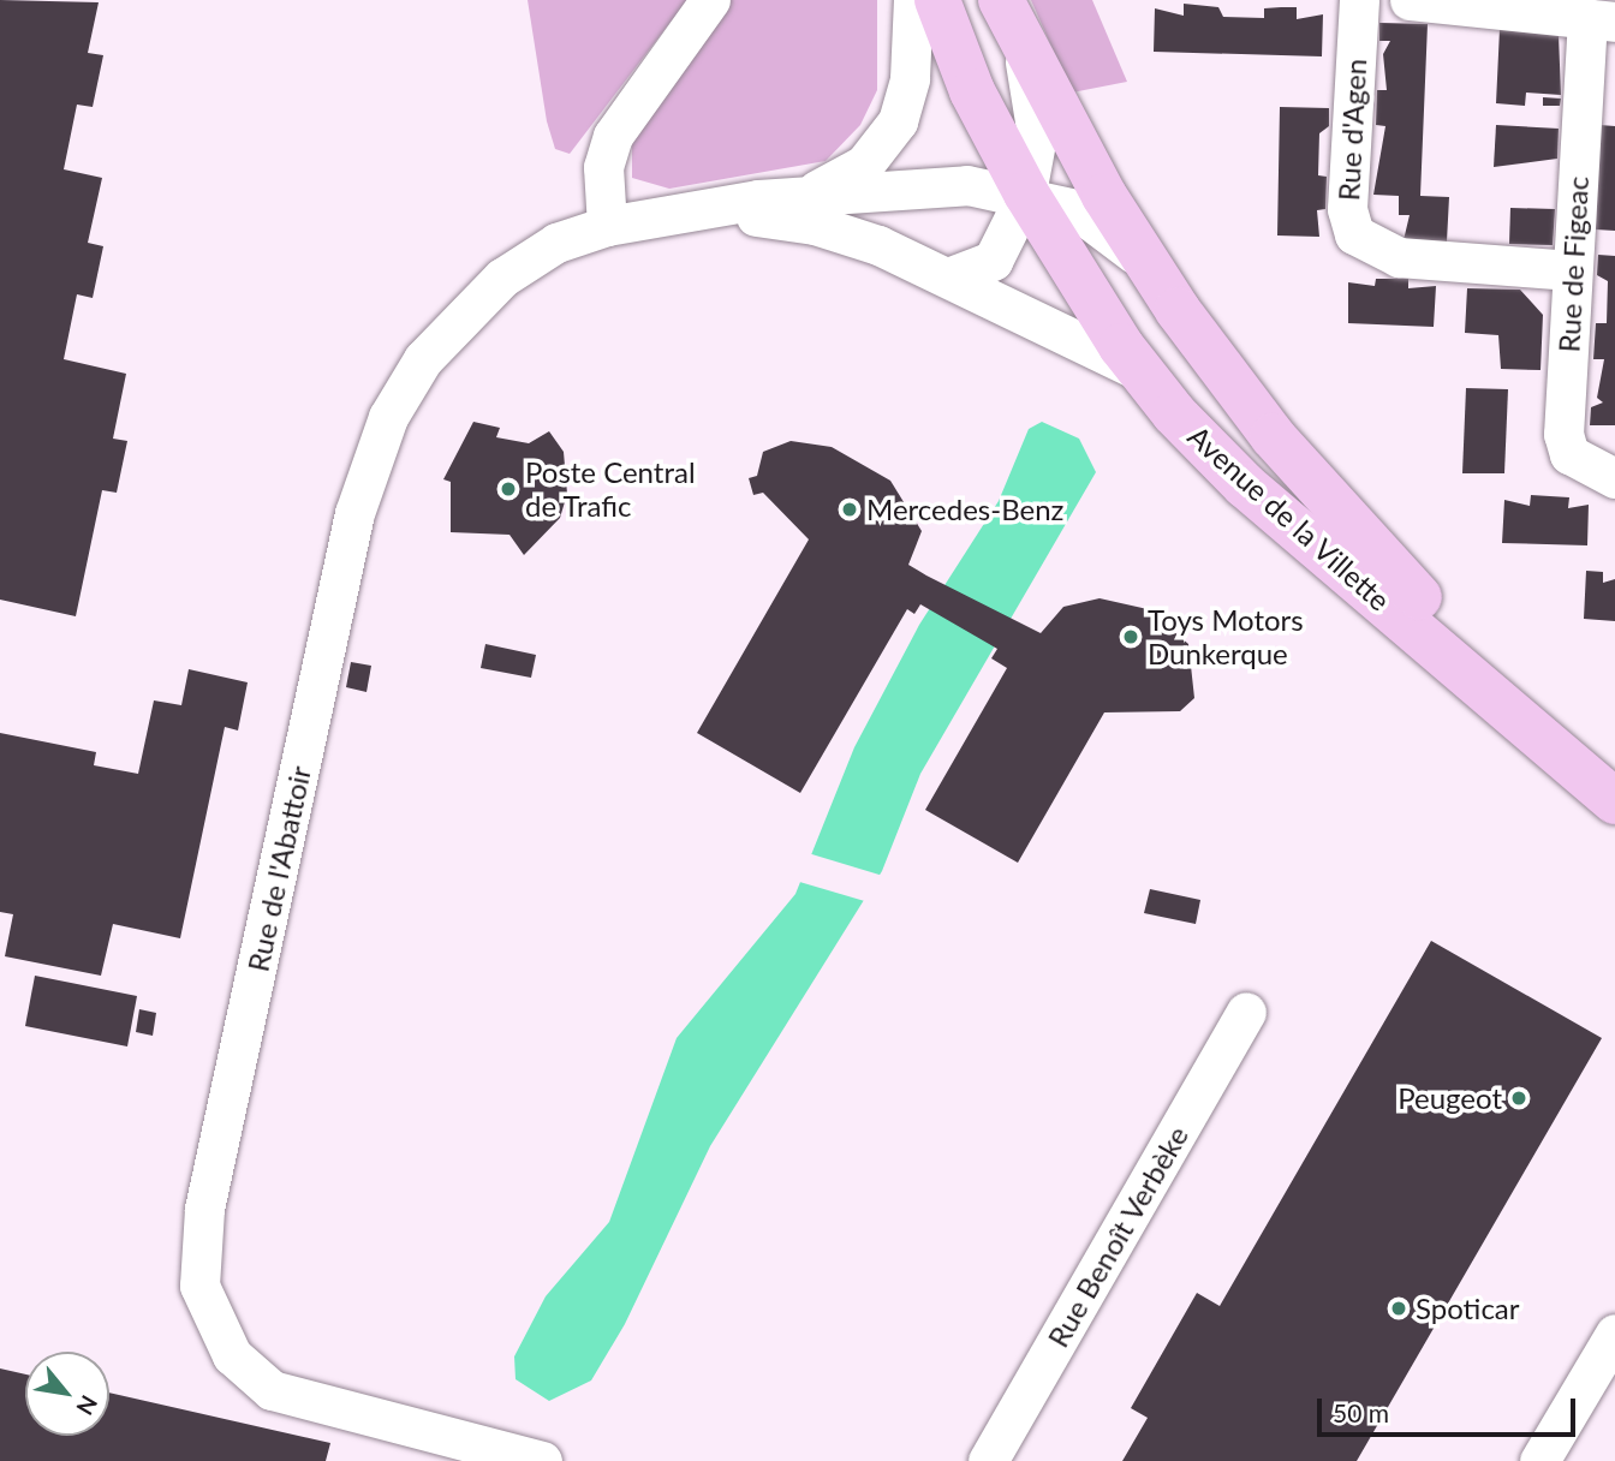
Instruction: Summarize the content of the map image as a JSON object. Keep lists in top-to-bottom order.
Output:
{
  "streets": {
    "main road": ["Avenue de la Villette"],
    "street": [
      "Rue d'Agen",
      "Rue de Figeac",
      "Rue de l'Abattoir",
      "Rue Benoît Verbèke"
    ]
  },
  "crossings": [
    ["Rue d'Agen", "Rue de Figeac"],
    ["Avenue de la Villette", "Rue de l'Abattoir"]
  ],
  "places": [
    "Poste Central de Trafic",
    "Mercedes-Benz",
    "Toys Motors Dunkerque",
    "Peugeot",
    "Spoticar"
  ],
  "scale_bar": "50 m",
  "north": "bottom right"
}
